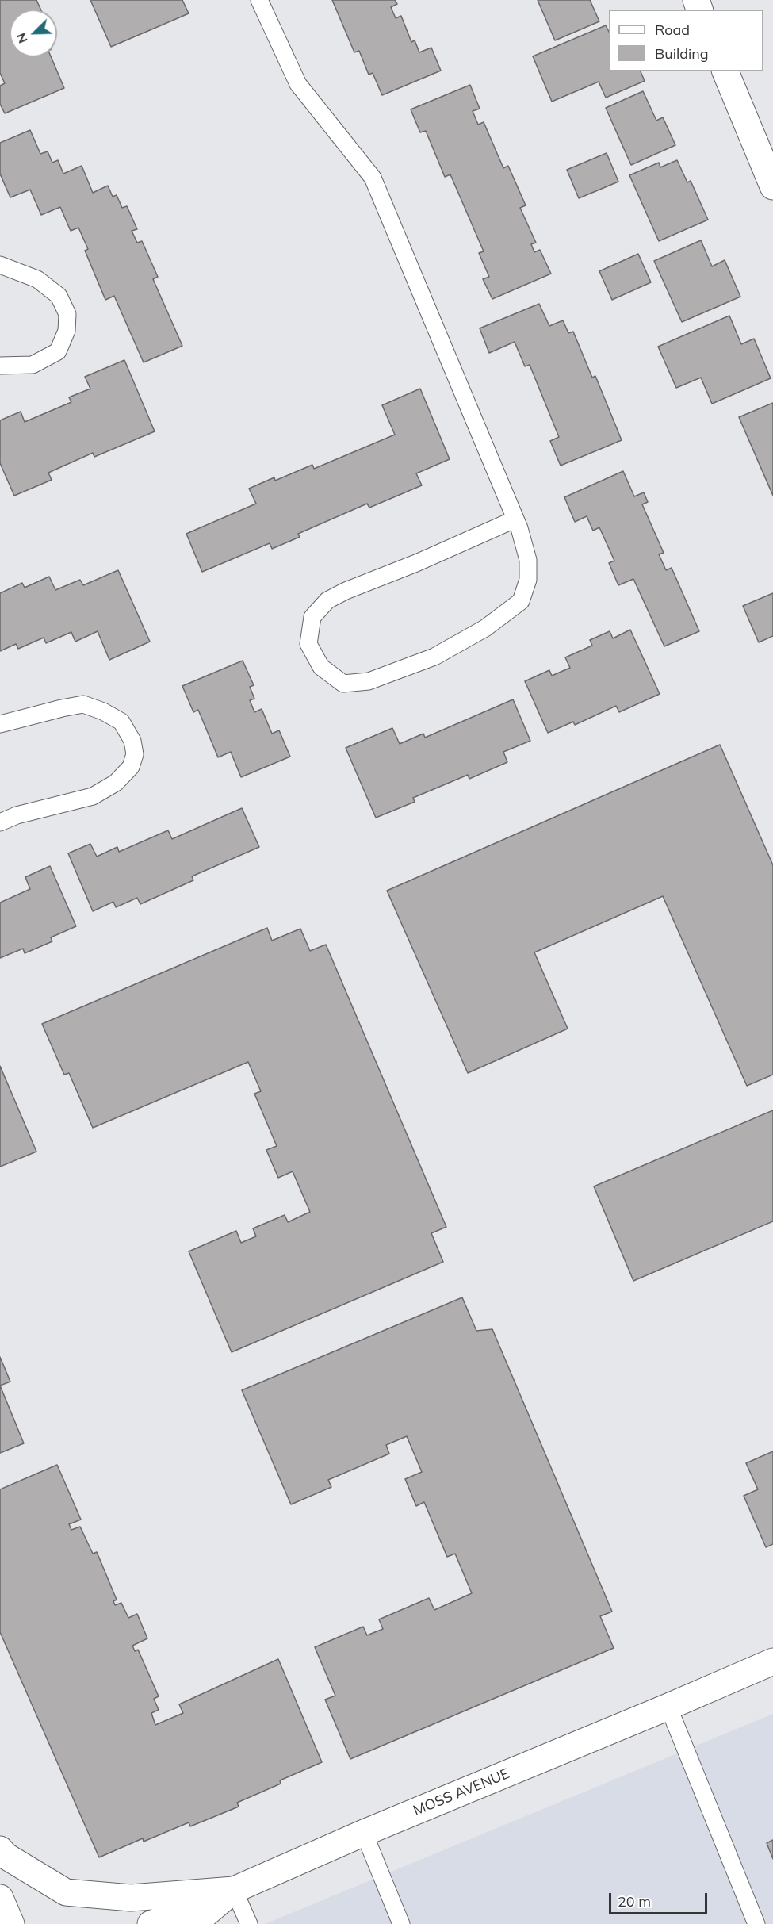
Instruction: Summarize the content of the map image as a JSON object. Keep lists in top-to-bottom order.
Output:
{
  "streets": {
    "street": ["MOSS AVENUE"]
  },
  "legend": ["Road", "Building"],
  "scale_bar": "20 m",
  "north": "bottom left"
}
